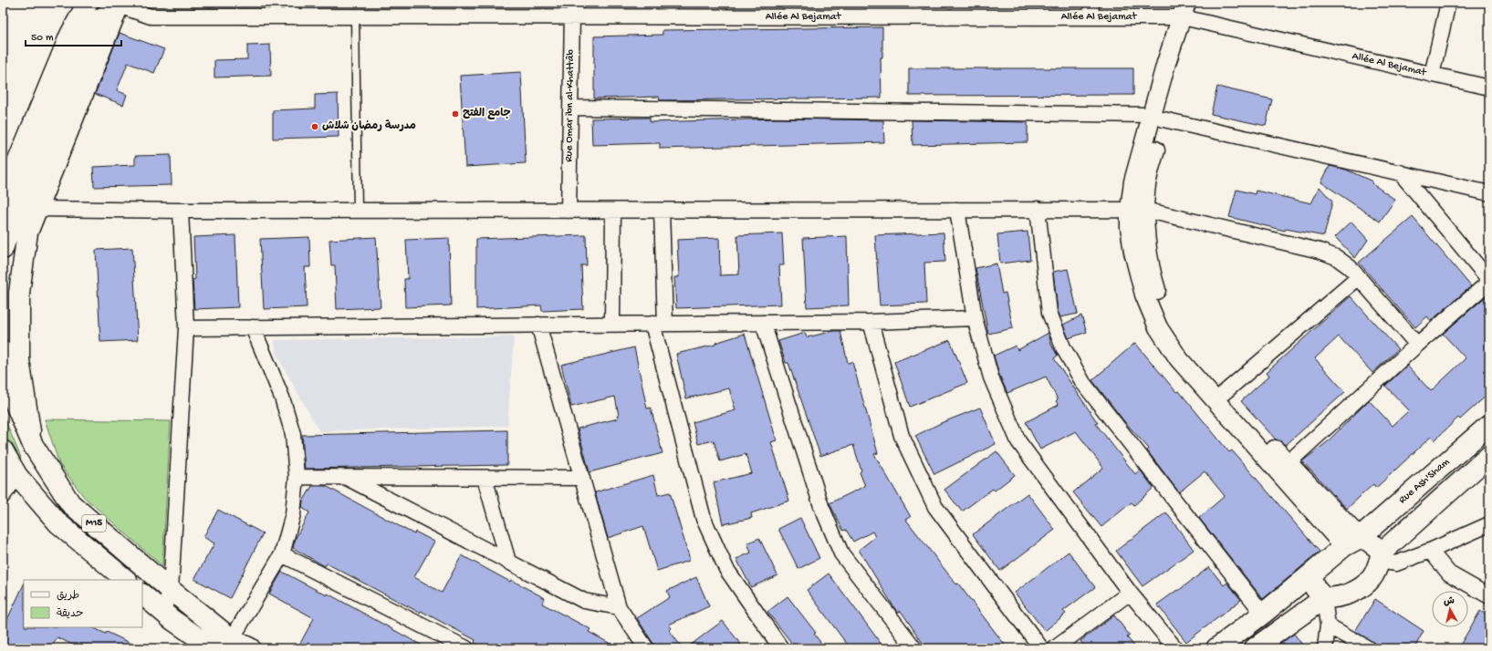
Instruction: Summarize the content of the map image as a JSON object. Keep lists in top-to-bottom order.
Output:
{
  "streets": {
    "main road": ["Rue Ash'Sham", "M15"],
    "street": ["Allée Al Bejamat", "Rue Omar ibn al-Khattâb"]
  },
  "crossings": [
    ["Allée Al Bejamat", "Rue Omar ibn al-Khattâb"]
  ],
  "places": ["جامع الفتح", "مدرسة رمضان شلاش"],
  "legend": ["طريق", "حديقة"],
  "scale_bar": "50 m",
  "north": "top"
}
